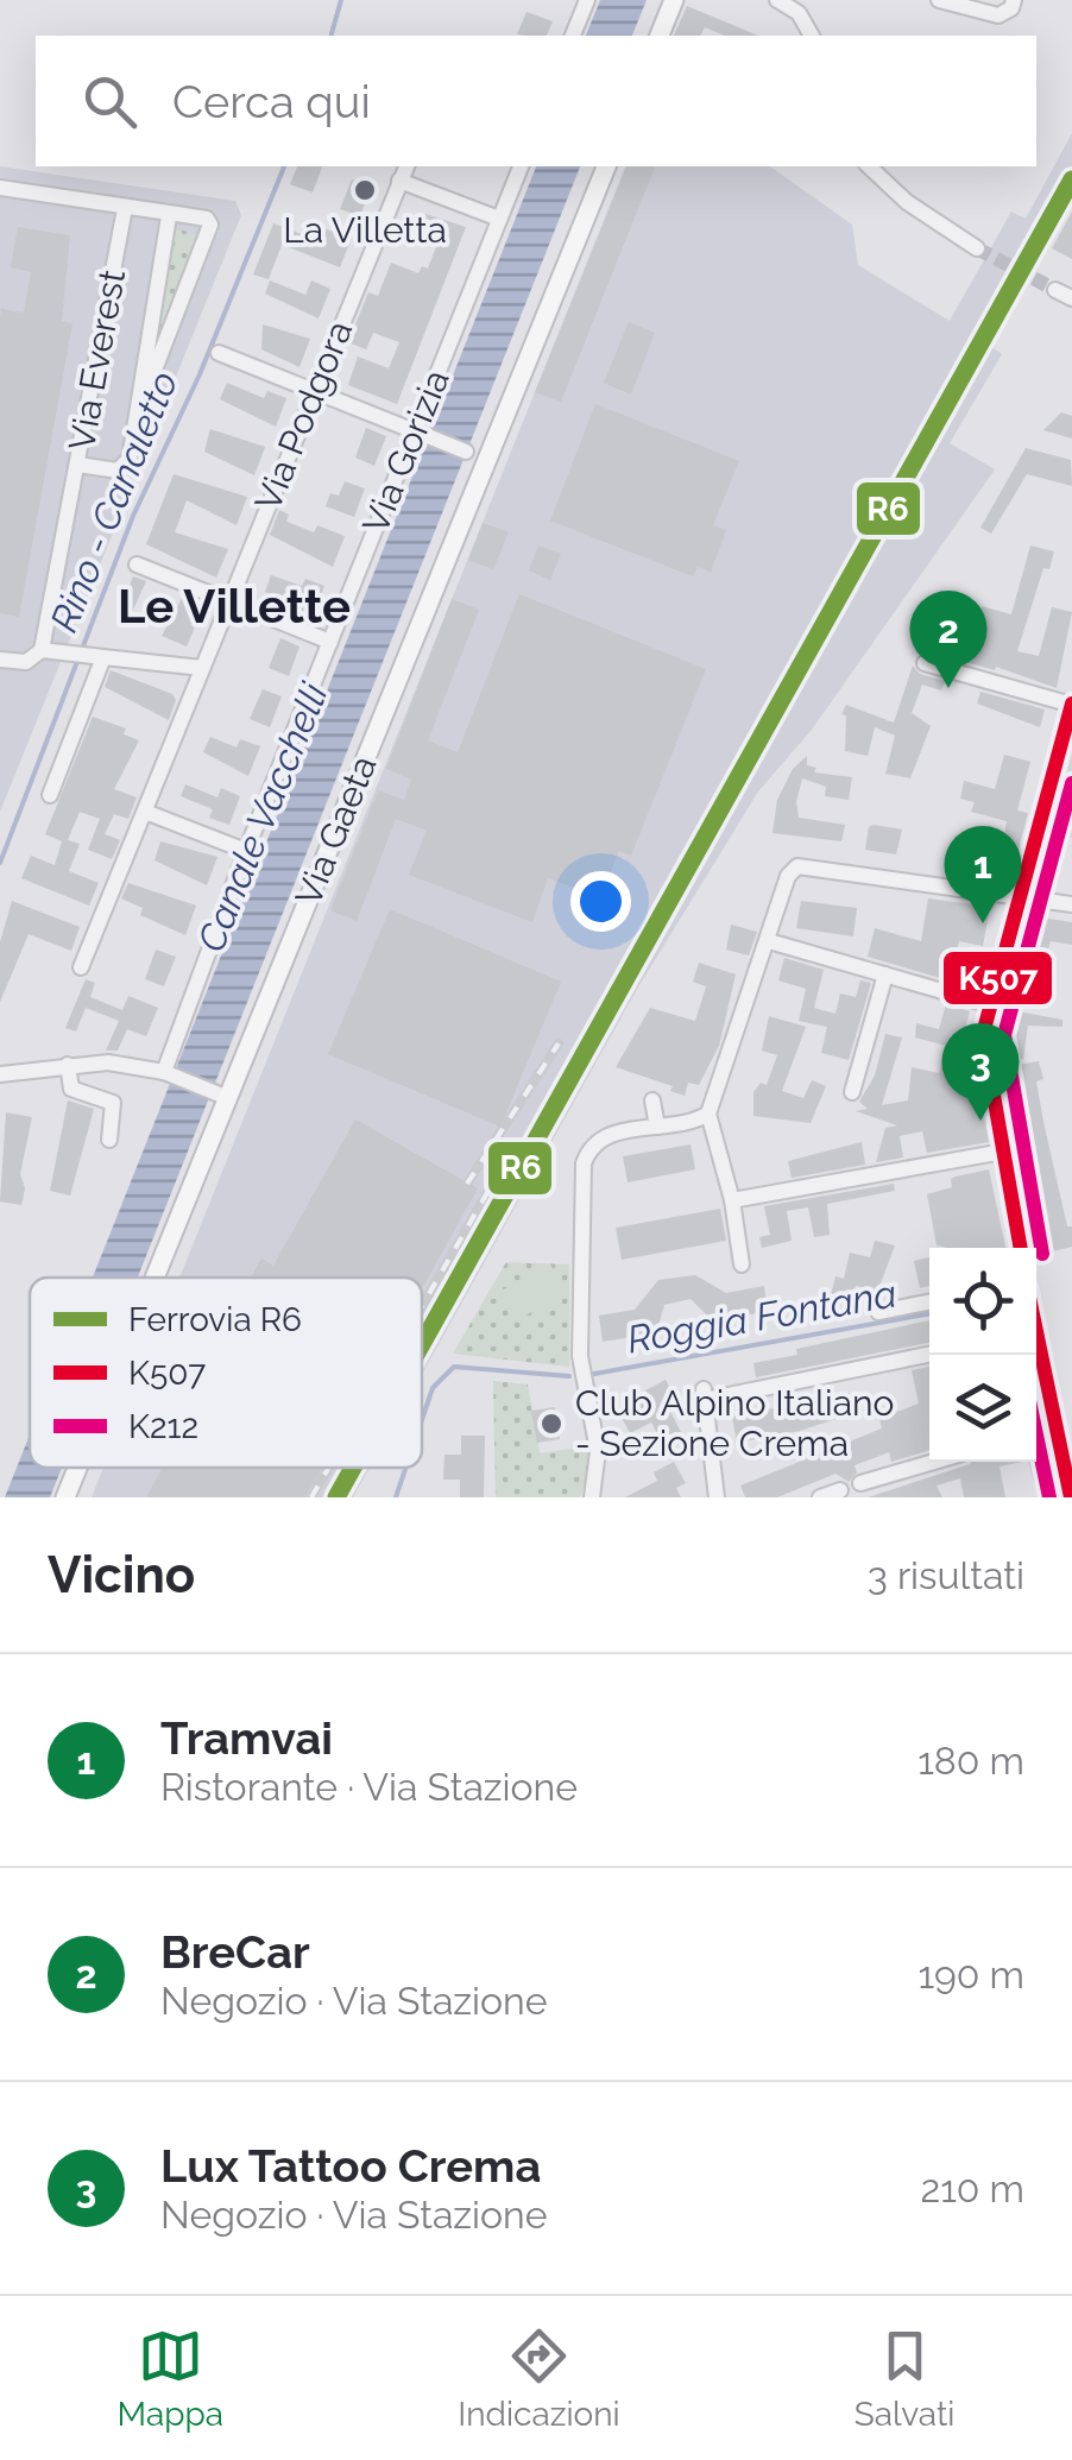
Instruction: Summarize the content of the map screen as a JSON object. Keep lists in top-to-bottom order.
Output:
{
  "streets": {
    "main road": ["Via Gaeta"],
    "street": ["Via Everest", "Via Podgora", "Via Gorizia"]
  },
  "districts": ["Le Villette"],
  "water": ["Rino - Canaletto", "Canale Vacchelli", "Roggia Fontana"],
  "places": ["La Villetta", "Club Alpino Italiano - Sezione Crema"],
  "lines": ["rail line R6", "transit line K507", "transit line K212"],
  "legend": ["Ferrovia R6", "K507", "K212"],
  "page": {
    "search": "Cerca qui",
    "pins": ["2", "1", "3"],
    "heading": ["Vicino", "3 risultati"],
    "list": [
      {
        "mark": "1",
        "name": "Tramvai",
        "note": "Ristorante · Via Stazione",
        "value": "180 m"
      },
      {
        "mark": "2",
        "name": "BreCar",
        "note": "Negozio · Via Stazione",
        "value": "190 m"
      },
      {
        "mark": "3",
        "name": "Lux Tattoo Crema",
        "note": "Negozio · Via Stazione",
        "value": "210 m"
      }
    ],
    "nav": ["Mappa", "Indicazioni", "Salvati"]
  }
}
